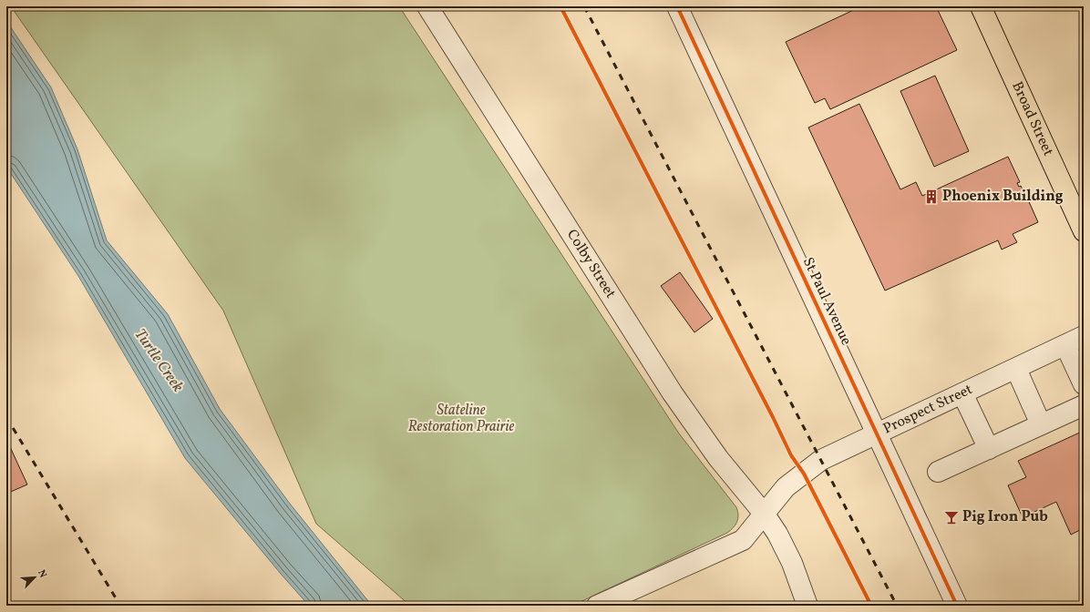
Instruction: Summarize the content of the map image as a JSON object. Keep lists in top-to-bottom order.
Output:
{
  "streets": {
    "main road": ["Broad Street"],
    "street": ["Colby Street", "St Paul Avenue", "Prospect Street"]
  },
  "crossings": [
    ["Colby Street", "Prospect Street"],
    ["St Paul Avenue", "Prospect Street"]
  ],
  "water": ["Turtle Creek"],
  "parks": ["Stateline Restoration Prairie"],
  "places": {
    "building": ["Phoenix Building"],
    "bar": ["Pig Iron Pub"]
  },
  "north": "top right"
}
